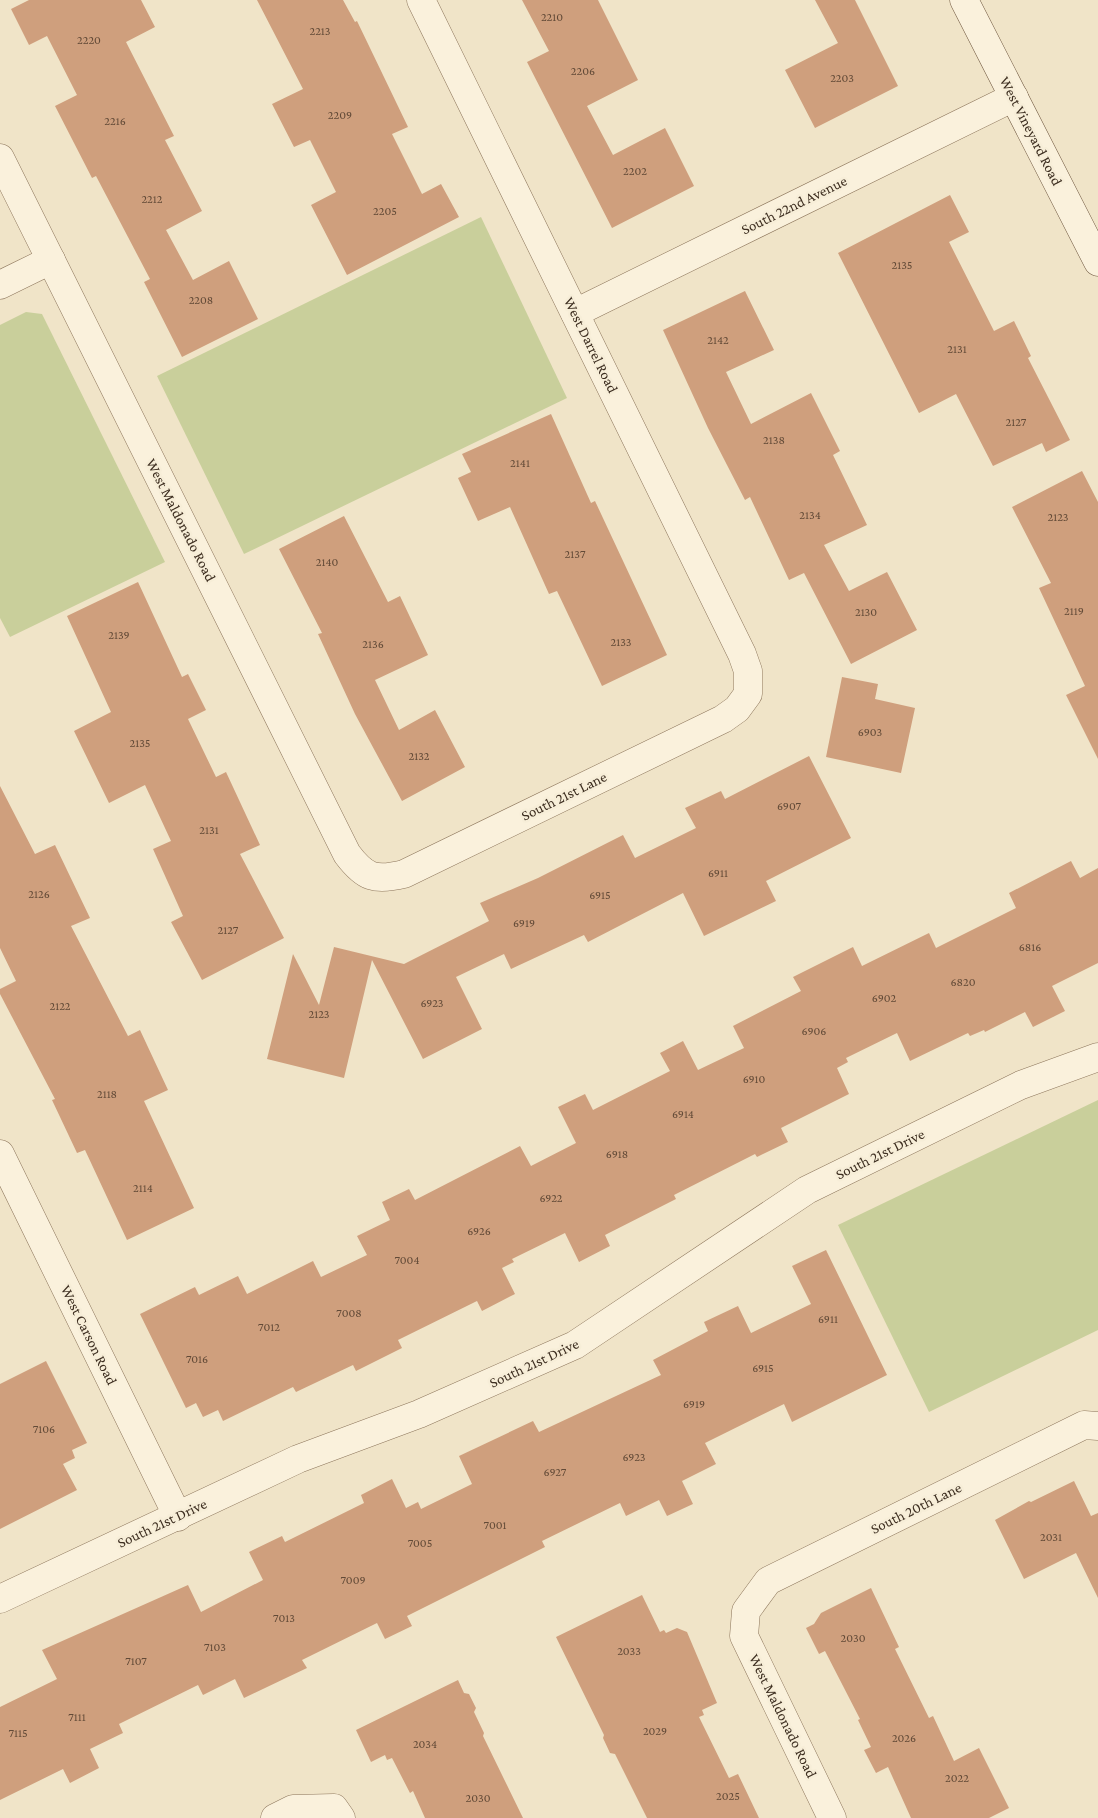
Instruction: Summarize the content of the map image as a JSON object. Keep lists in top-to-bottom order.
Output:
{
  "streets": {
    "street": [
      "West Vineyard Road",
      "South 22nd Avenue",
      "West Darrel Road",
      "West Maldonado Road",
      "South 21st Lane",
      "South 21st Drive",
      "West Carson Road",
      "South 20th Lane"
    ]
  },
  "crossings": [
    ["West Vineyard Road", "South 22nd Avenue"],
    ["South 22nd Avenue", "West Darrel Road"],
    ["West Darrel Road", "South 21st Lane"],
    ["West Maldonado Road", "South 21st Lane"],
    ["West Maldonado Road", "South 20th Lane"],
    ["South 21st Drive", "West Carson Road"]
  ],
  "house_numbers": [
    "2210",
    "2213",
    "2220",
    "2206",
    "2203",
    "2209",
    "2216",
    "2202",
    "2212",
    "2205",
    "2135",
    "2208",
    "2142",
    "2131",
    "2127",
    "2138",
    "2141",
    "2134",
    "2123",
    "2137",
    "2140",
    "2119",
    "2130",
    "2139",
    "2133",
    "2136",
    "6903",
    "2135",
    "2132",
    "6907",
    "2131",
    "6911",
    "2126",
    "6915",
    "6919",
    "2127",
    "6816",
    "6820",
    "6902",
    "6923",
    "2122",
    "2123",
    "6906",
    "6910",
    "2118",
    "6914",
    "6918",
    "2114",
    "6922",
    "6926",
    "7004",
    "7008",
    "6911",
    "7012",
    "7016",
    "6915",
    "6919",
    "7106",
    "6923",
    "6927",
    "7001",
    "2031",
    "7005",
    "7009",
    "7013",
    "2030",
    "7103",
    "2033",
    "7107",
    "7111",
    "2029",
    "7115",
    "2026",
    "2034",
    "2022",
    "2025",
    "2030"
  ]
}
